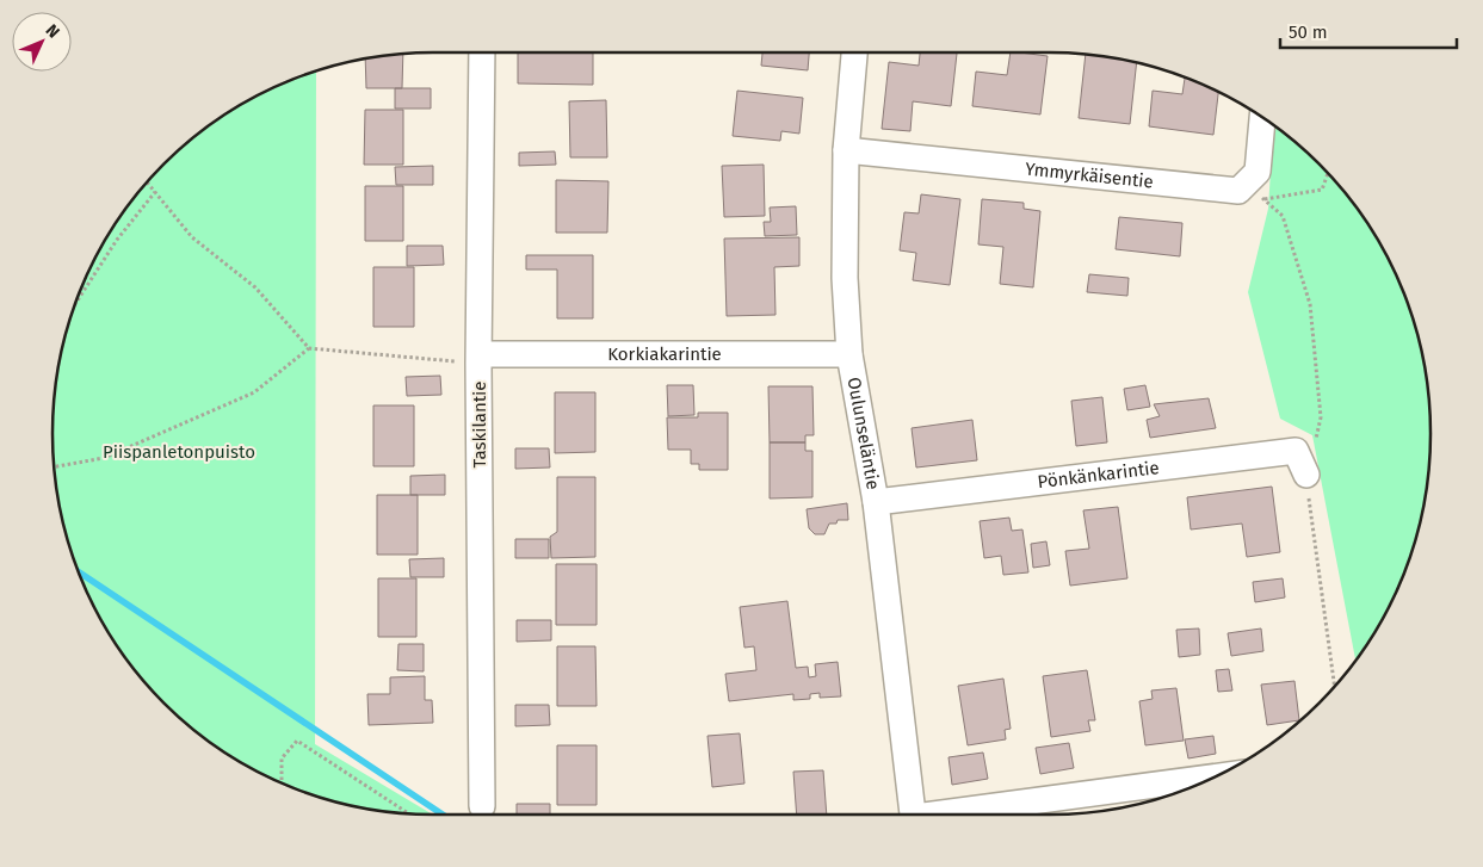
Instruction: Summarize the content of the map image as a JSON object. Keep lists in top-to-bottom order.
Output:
{
  "streets": {
    "street": [
      "Ymmyrkäisentie",
      "Korkiakarintie",
      "Taskilantie",
      "Oulunseläntie",
      "Pönkänkarintie"
    ]
  },
  "crossings": [
    ["Ymmyrkäisentie", "Oulunseläntie"],
    ["Korkiakarintie", "Taskilantie"],
    ["Korkiakarintie", "Oulunseläntie"],
    ["Oulunseläntie", "Pönkänkarintie"]
  ],
  "parks": ["Piispanletonpuisto"],
  "scale_bar": "50 m",
  "north": "top right"
}
